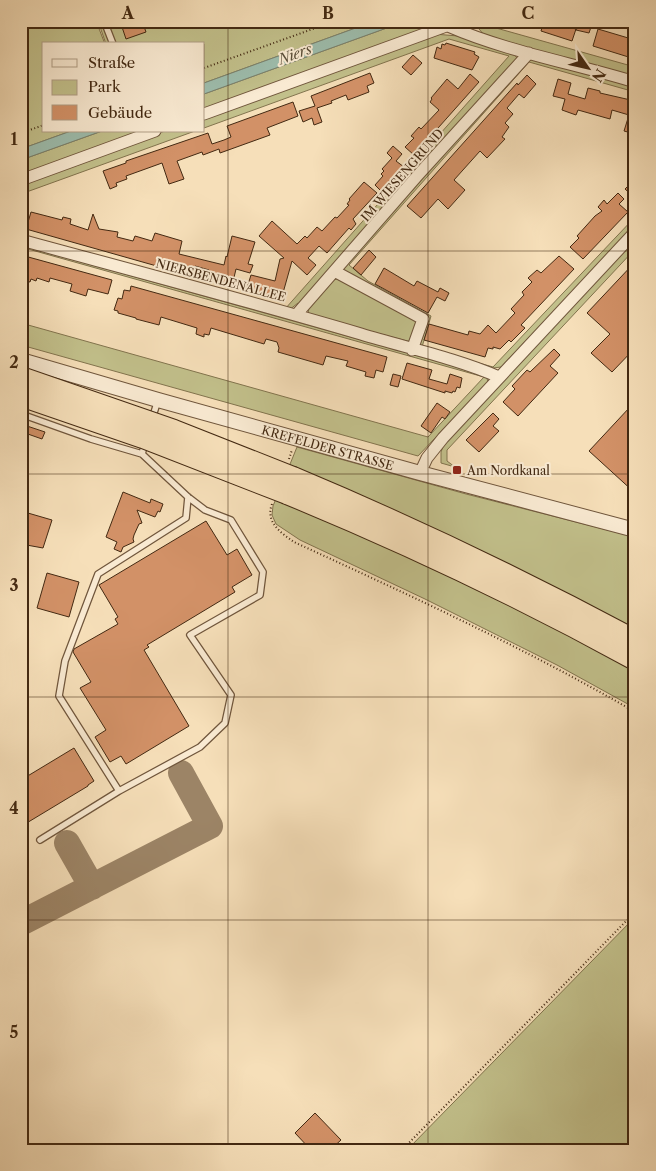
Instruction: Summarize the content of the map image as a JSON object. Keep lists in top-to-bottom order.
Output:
{
  "streets": {
    "street": ["IM WIESENGRUND", "NIERSBENDENALLEE", "KREFELDER STRASSE"]
  },
  "crossings": [
    ["IM WIESENGRUND", "NIERSBENDENALLEE"]
  ],
  "water": ["Niers"],
  "places": {
    "transit": ["Am Nordkanal"]
  },
  "legend": ["Straße", "Park", "Gebäude"],
  "north": "bottom right",
  "grid": {
    "columns": ["A", "B", "C"],
    "rows": [
      "1",
      "2",
      "3",
      "4",
      "5"
    ]
  }
}
